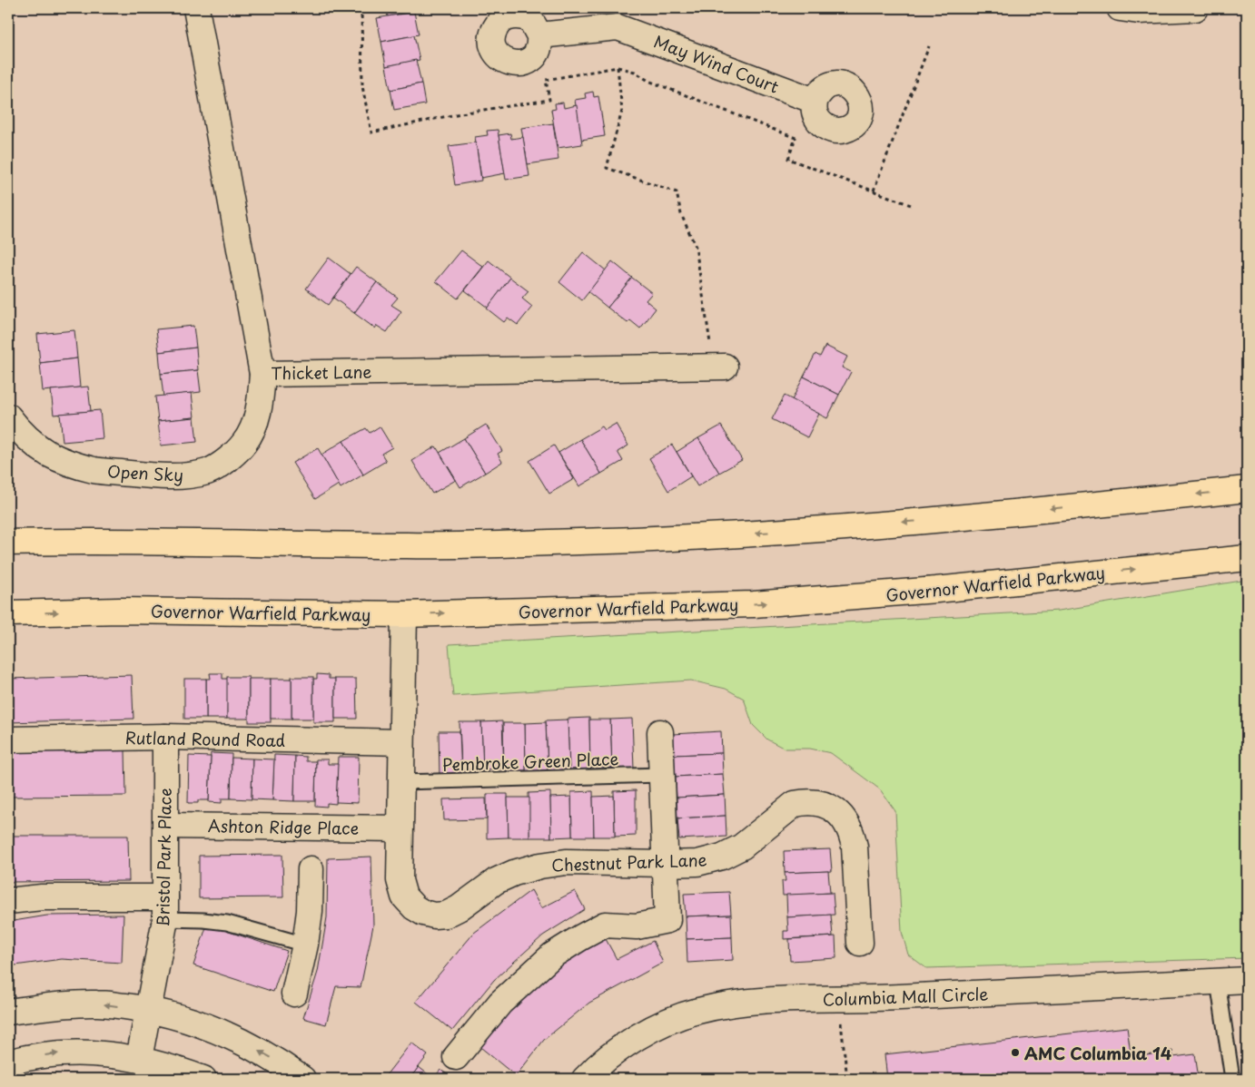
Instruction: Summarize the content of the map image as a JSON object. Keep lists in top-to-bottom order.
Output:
{
  "streets": {
    "main road": ["Governor Warfield Parkway"],
    "street": [
      "May Wind Court",
      "Thicket Lane",
      "Open Sky",
      "Rutland Round Road",
      "Ashton Ridge Place",
      "Bristol Park Place",
      "Chestnut Park Lane",
      "Columbia Mall Circle"
    ],
    "lane": ["Pembroke Green Place"]
  },
  "crossings": [
    ["Thicket Lane", "Open Sky"],
    ["Governor Warfield Parkway", "Chestnut Park Lane"],
    ["Rutland Round Road", "Bristol Park Place"],
    ["Rutland Round Road", "Chestnut Park Lane"],
    ["Pembroke Green Place", "Chestnut Park Lane"],
    ["Ashton Ridge Place", "Bristol Park Place"],
    ["Ashton Ridge Place", "Chestnut Park Lane"]
  ],
  "places": ["AMC Columbia 14"]
}
